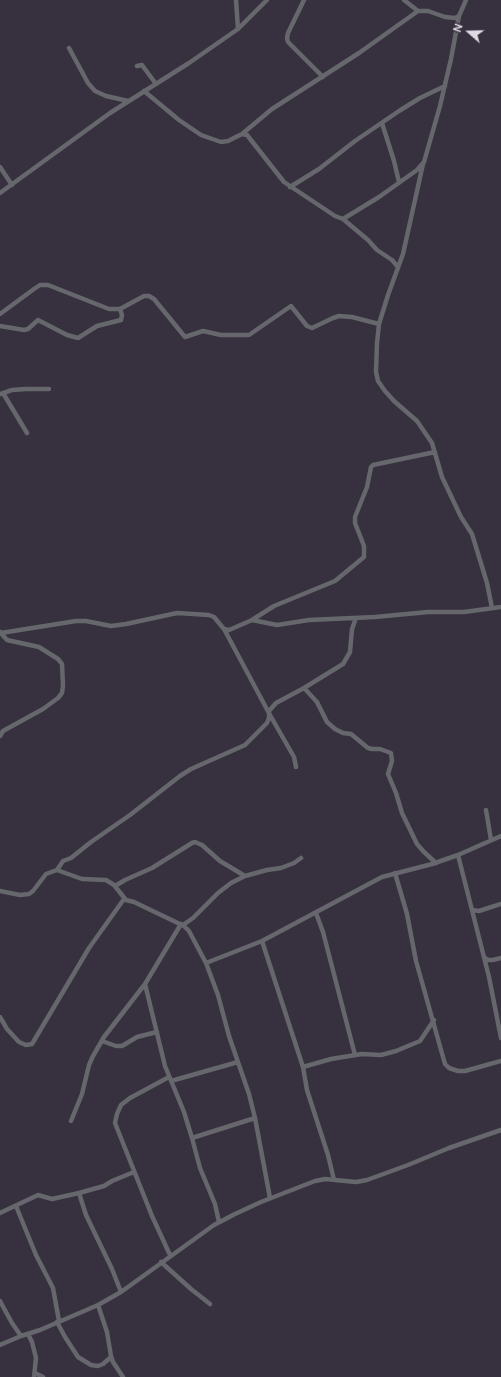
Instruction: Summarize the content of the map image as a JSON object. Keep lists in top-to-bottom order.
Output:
{
  "north": "left"
}
